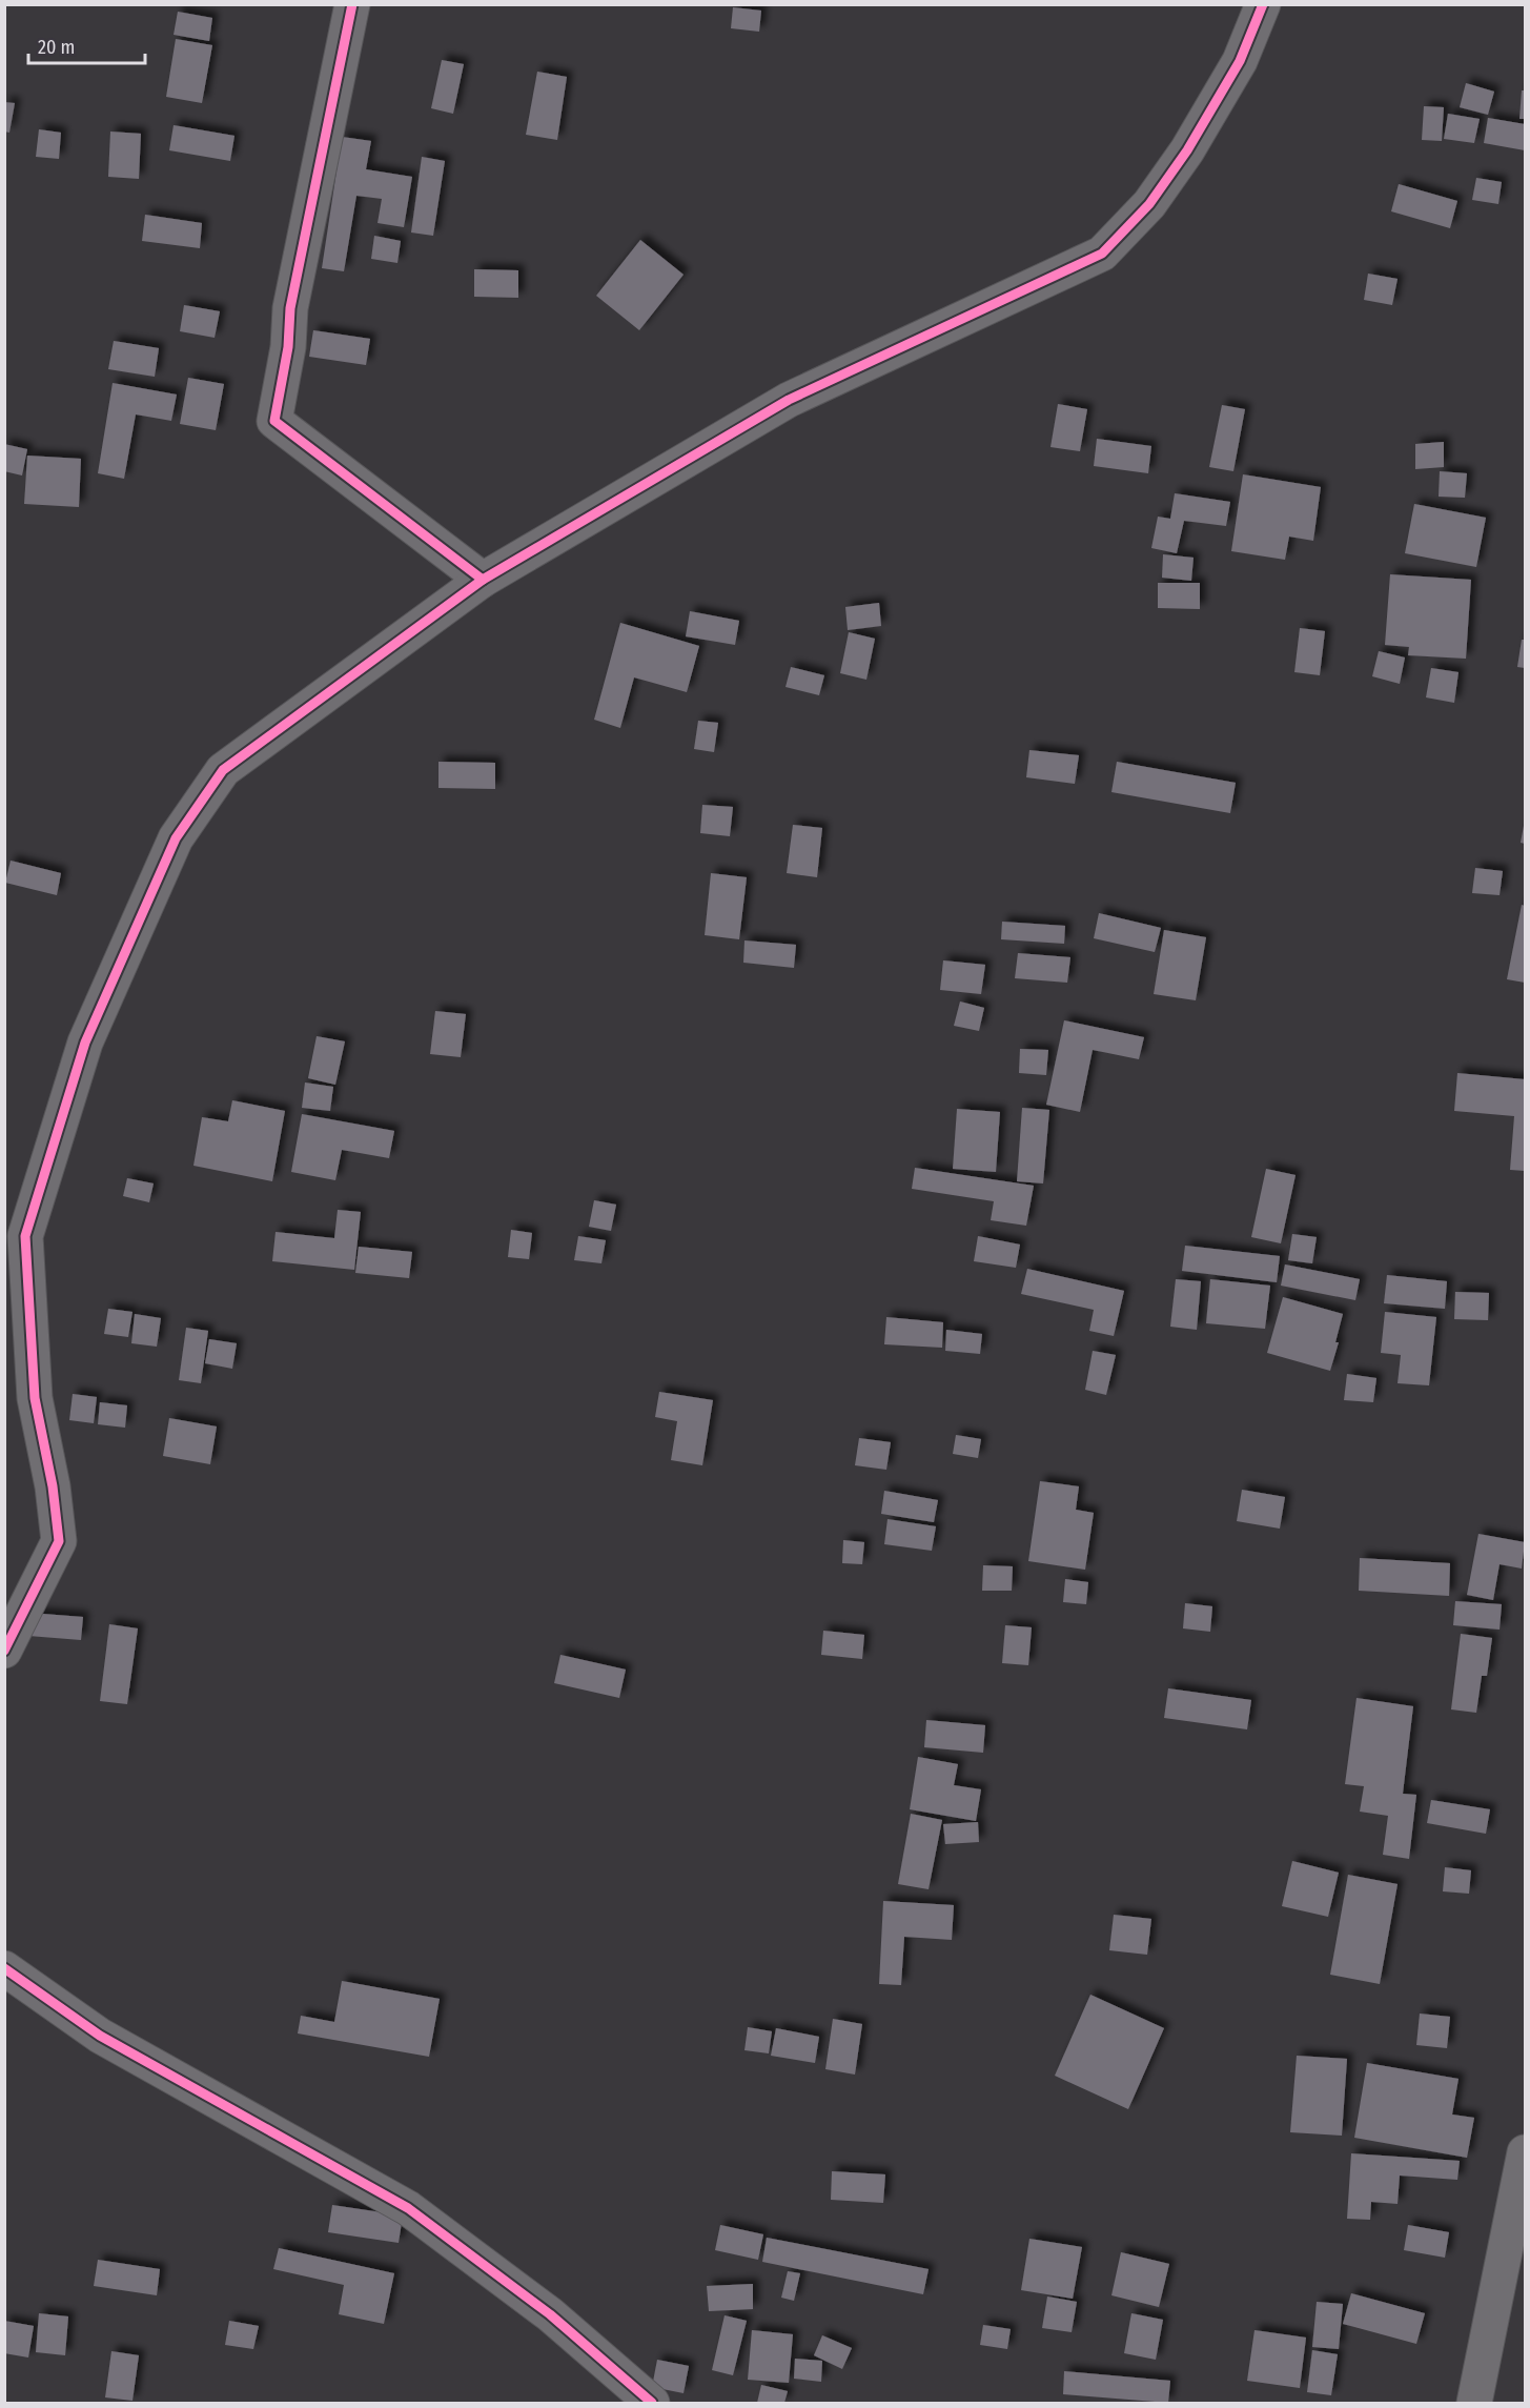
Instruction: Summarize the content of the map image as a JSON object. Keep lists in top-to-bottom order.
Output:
{
  "scale_bar": "20 m"
}
